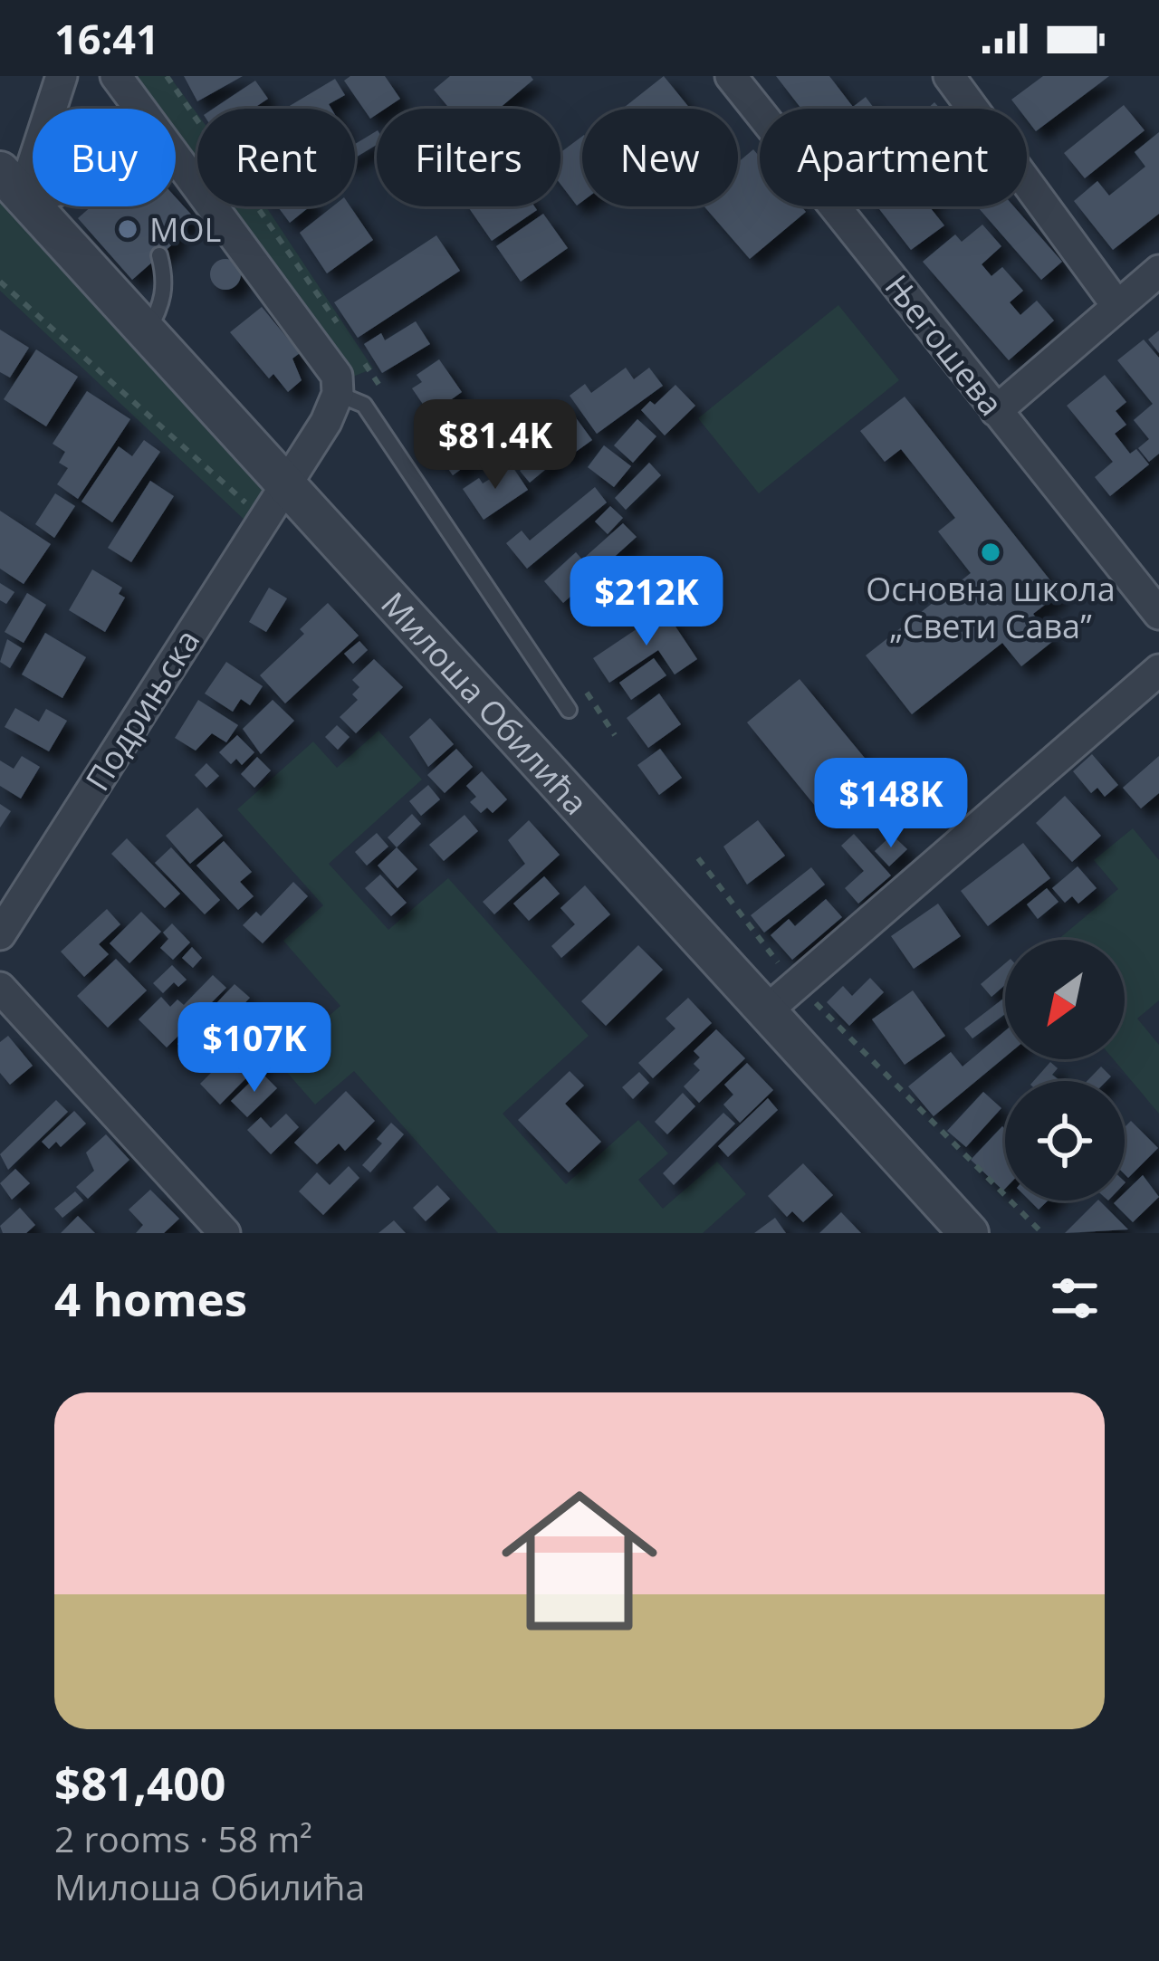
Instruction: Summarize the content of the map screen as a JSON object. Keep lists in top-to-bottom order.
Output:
{
  "streets": {
    "street": ["Његошева", "Милоша Обилића", "Подрињска"]
  },
  "crossings": [
    ["Милоша Обилића", "Подрињска"]
  ],
  "places": ["MOL", "Основна школа „Свети Сава”"],
  "north": "bottom left",
  "page": {
    "status": "16:41",
    "chip": [
      "Buy",
      "Rent",
      "Filters",
      "New",
      "Apartment"
    ],
    "price": [
      "$81.4K",
      "$212K",
      "$148K",
      "$107K"
    ],
    "heading": "4 homes",
    "list": [
      {
        "name": "$81,400",
        "note": "2 rooms · 58 m² · Милоша Обилића"
      }
    ]
  }
}
